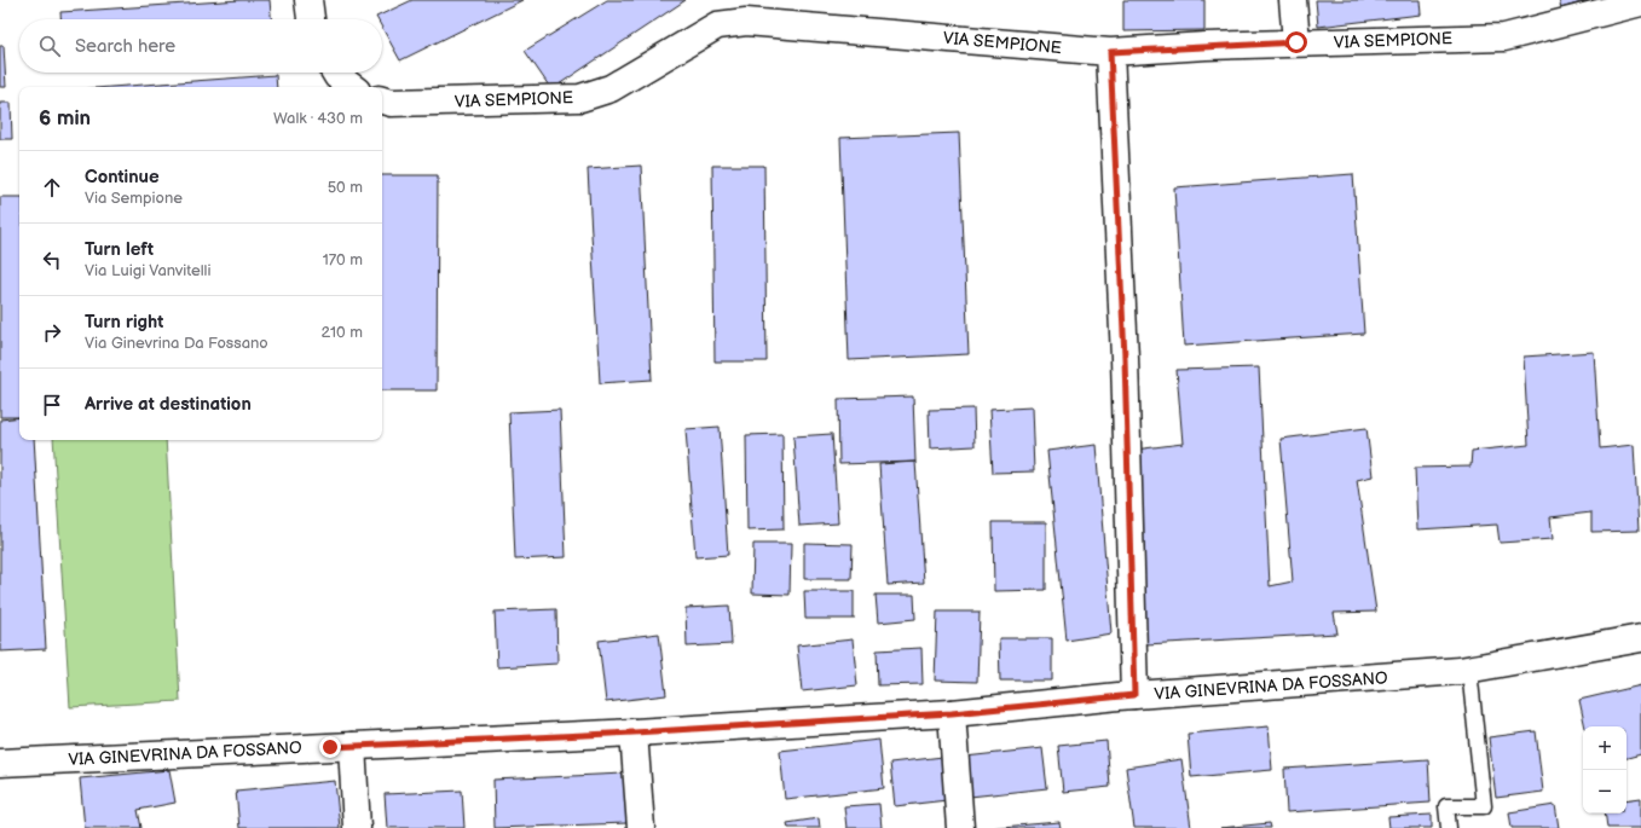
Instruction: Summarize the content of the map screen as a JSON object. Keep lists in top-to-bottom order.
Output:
{
  "streets": {
    "street": ["VIA SEMPIONE", "VIA GINEVRINA DA FOSSANO"]
  },
  "page": {
    "search": "Search here",
    "heading": ["6 min", "Walk · 430 m"],
    "list": [
      ["Continue", "Via Sempione", "50 m"],
      ["Turn left", "Via Luigi Vanvitelli", "170 m"],
      ["Turn right", "Via Ginevrina Da Fossano", "210 m"],
      "Arrive at destination"
    ],
    "map_buttons": ["+", "−"]
  }
}
